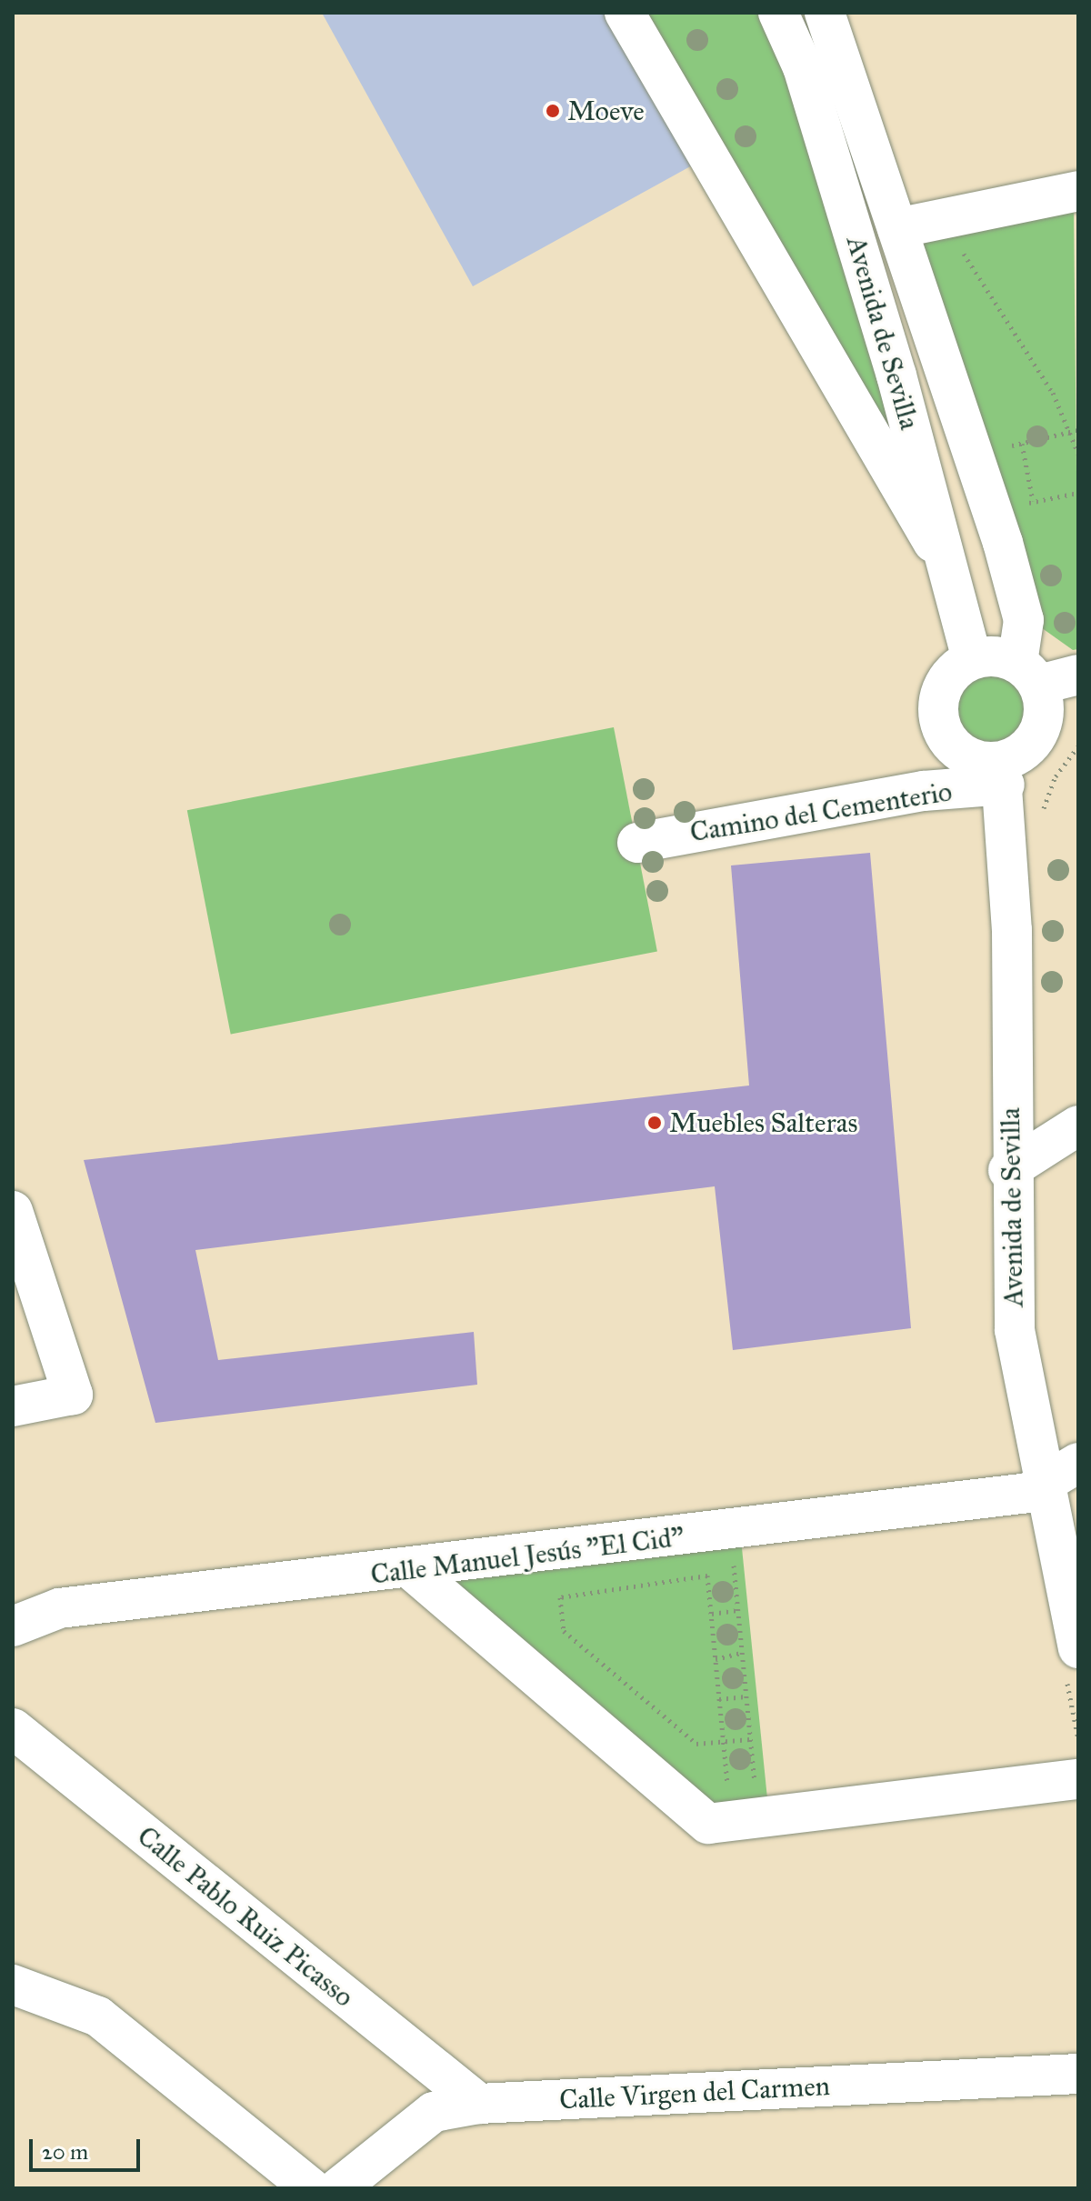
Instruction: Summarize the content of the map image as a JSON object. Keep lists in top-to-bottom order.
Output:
{
  "streets": {
    "street": [
      "Avenida de Sevilla",
      "Camino del Cementerio",
      "Calle Manuel Jesús \"El Cid\"",
      "Calle Pablo Ruiz Picasso",
      "Calle Virgen del Carmen"
    ]
  },
  "crossings": [
    ["Avenida de Sevilla", "Camino del Cementerio"],
    ["Avenida de Sevilla", "Calle Manuel Jesús \"El Cid\""],
    ["Calle Pablo Ruiz Picasso", "Calle Virgen del Carmen"]
  ],
  "places": ["Moeve", "Muebles Salteras"],
  "scale_bar": "20 m"
}
